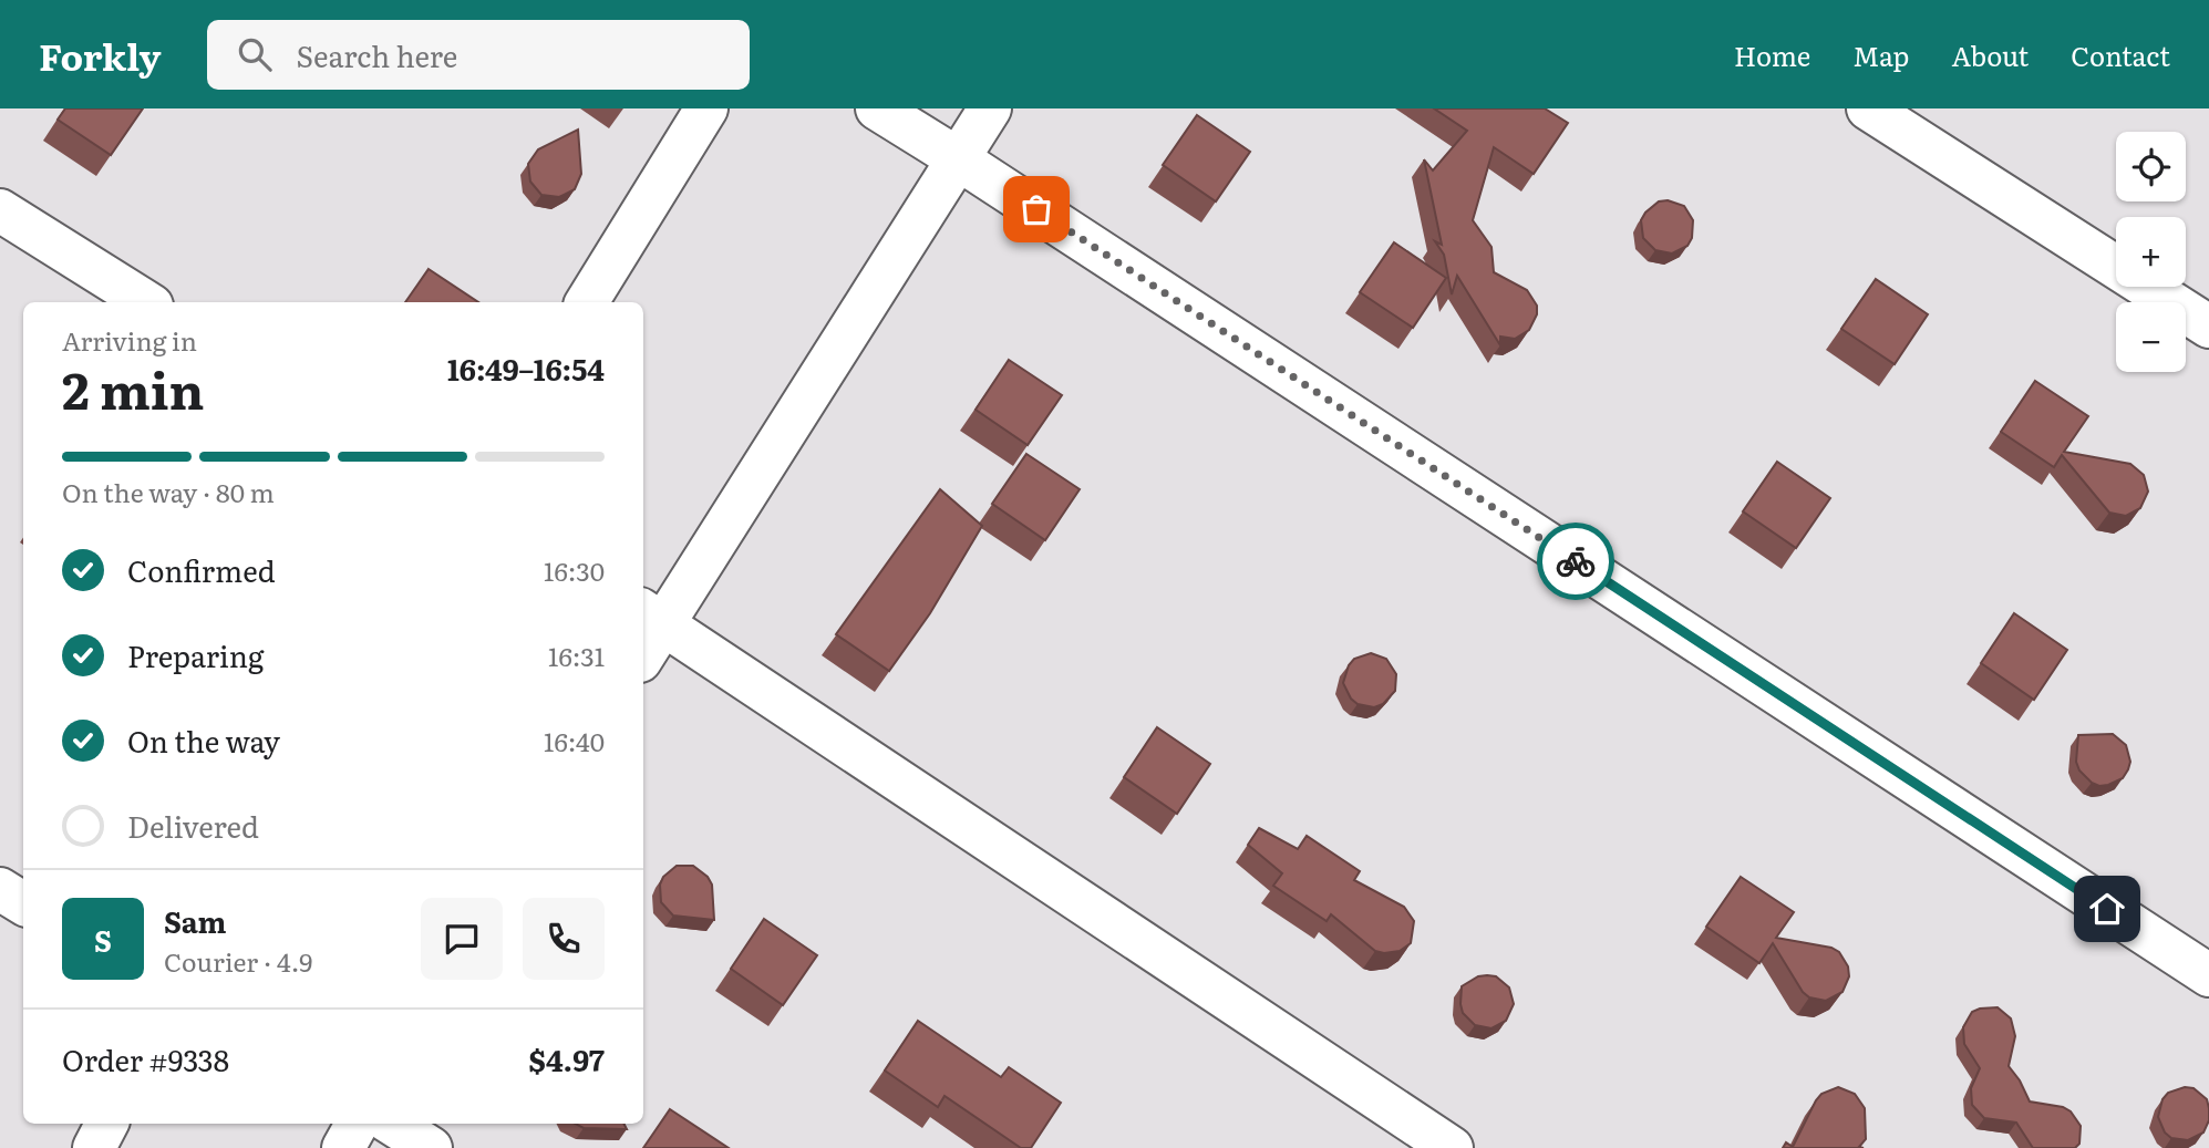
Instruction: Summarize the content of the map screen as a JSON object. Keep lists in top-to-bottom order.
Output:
{
  "page": {
    "header": "Forkly",
    "search": "Search here",
    "nav": [
      "Home",
      "Map",
      "About",
      "Contact"
    ],
    "map_buttons": ["+", "−"],
    "heading": ["2 min", "Arriving in", "16:49–16:54"],
    "panel": [
      "Sam",
      "Courier · 4.9",
      "Order #9338",
      "$4.97"
    ],
    "bar": "On the way · 80 m",
    "list": [
      ["Confirmed", "16:30"],
      ["Preparing", "16:31"],
      ["On the way", "16:40"],
      "Delivered"
    ],
    "round": "S"
  }
}
